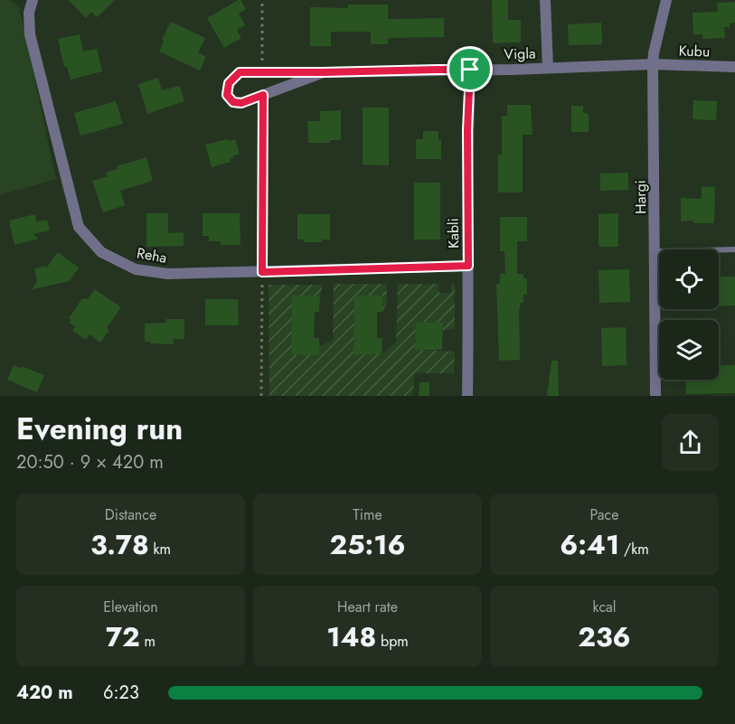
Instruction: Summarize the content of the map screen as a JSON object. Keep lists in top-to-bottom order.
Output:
{
  "streets": {
    "street": [
      "Kubu",
      "Vigla",
      "Hargi",
      "Kabli",
      "Reha"
    ]
  },
  "crossings": [
    ["Kubu", "Vigla"],
    ["Kubu", "Hargi"],
    ["Vigla", "Hargi"],
    ["Vigla", "Kabli"],
    ["Kabli", "Reha"]
  ],
  "page": {
    "heading": ["Evening run", "20:50 · 9 × 420 m"],
    "stats": [
      ["Distance", "3.78 km"],
      ["Time", "25:16"],
      ["Pace", "6:41 /km"],
      ["Elevation", "72 m"],
      ["Heart rate", "148 bpm"],
      ["kcal", "236"]
    ],
    "list": [
      {
        "name": "420 m",
        "note": "6:23"
      }
    ]
  }
}
